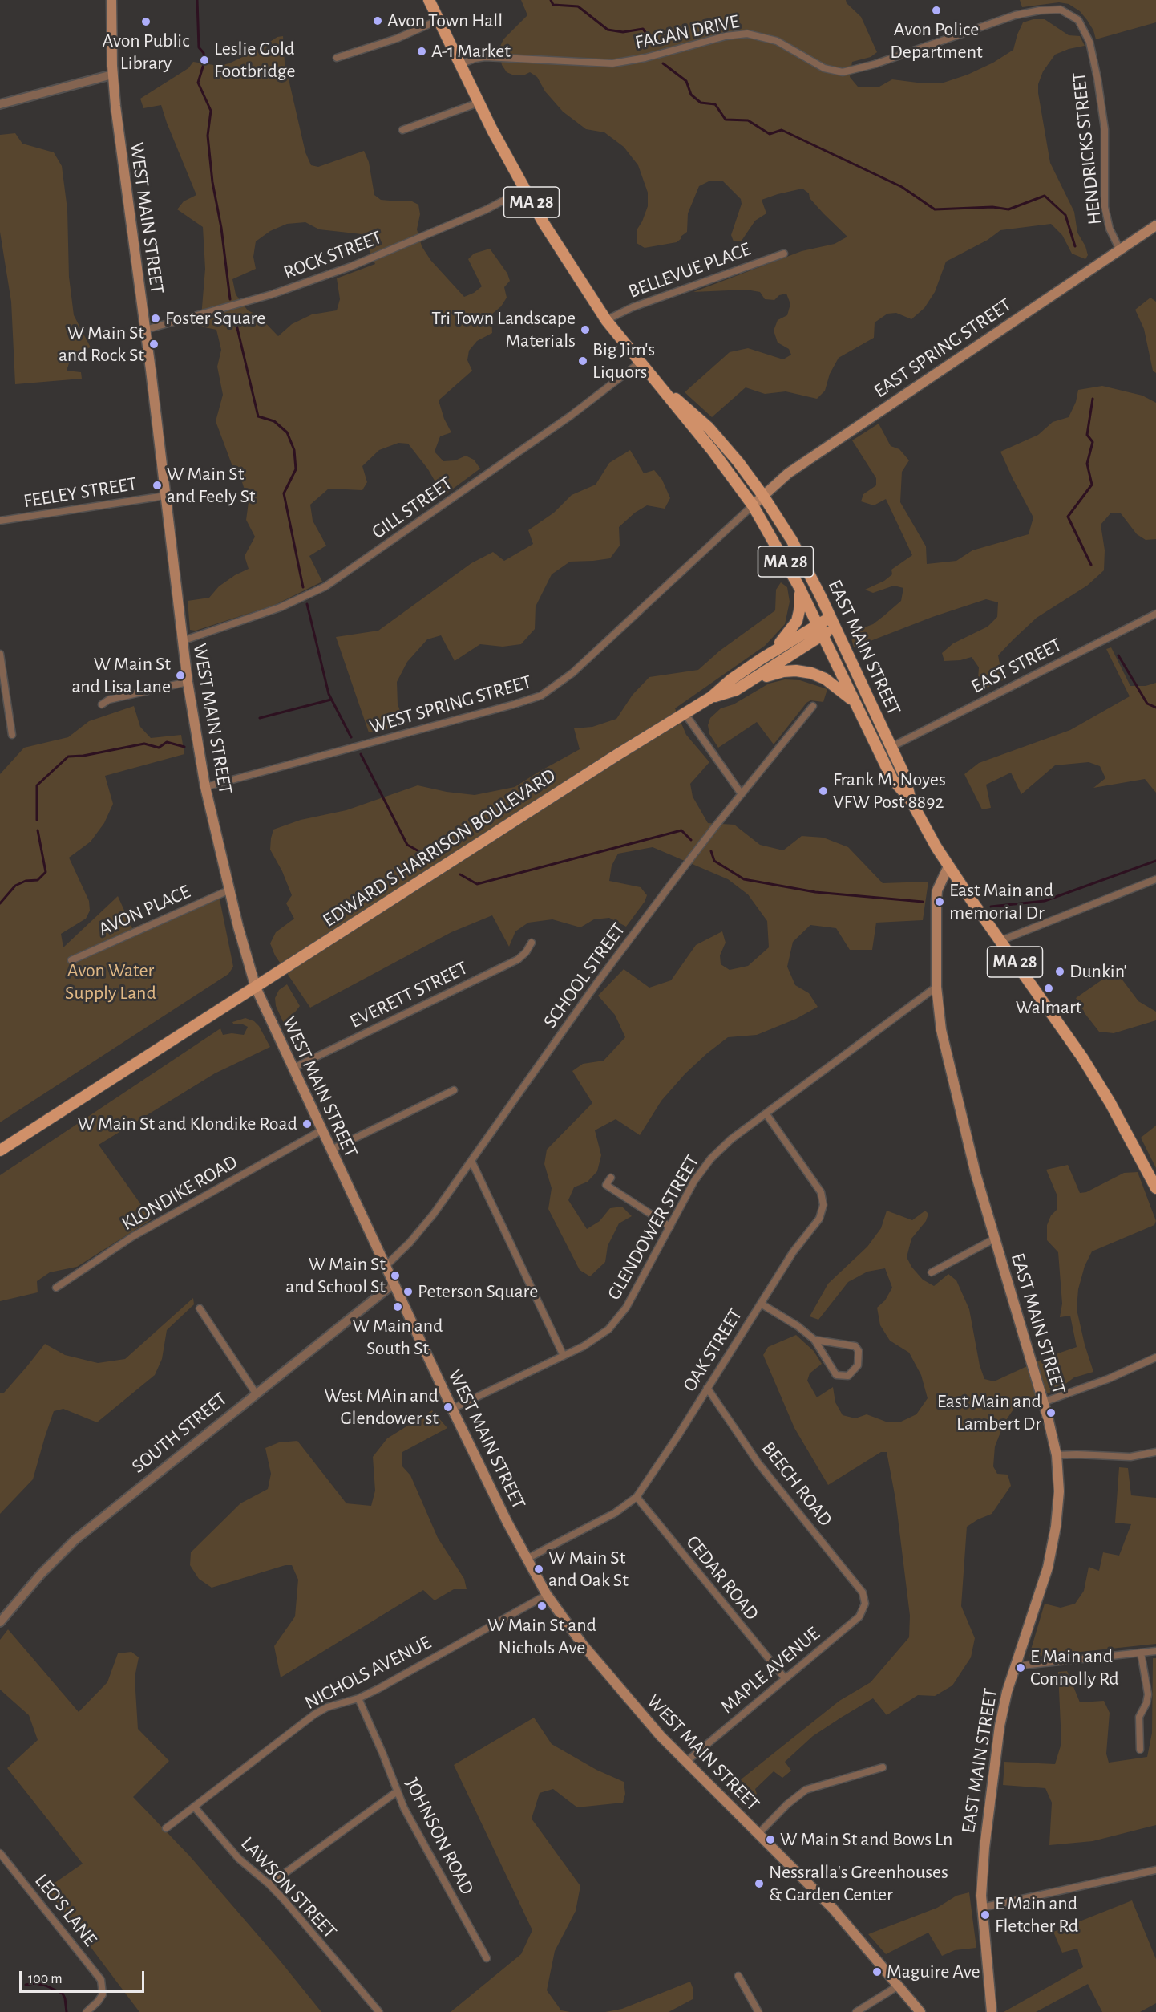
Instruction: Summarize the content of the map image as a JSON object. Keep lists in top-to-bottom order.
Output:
{
  "streets": {
    "main road": [
      "MA 28",
      "WEST MAIN STREET",
      "EAST SPRING STREET",
      "EAST MAIN STREET",
      "EDWARD S HARRISON BOULEVARD"
    ],
    "street": [
      "FAGAN DRIVE",
      "HENDRICKS STREET",
      "ROCK STREET",
      "BELLEVUE PLACE",
      "FEELEY STREET",
      "GILL STREET",
      "EAST STREET",
      "WEST SPRING STREET",
      "AVON PLACE",
      "SCHOOL STREET",
      "EVERETT STREET",
      "KLONDIKE ROAD",
      "GLENDOWER STREET",
      "OAK STREET",
      "SOUTH STREET",
      "BEECH ROAD",
      "CEDAR ROAD",
      "MAPLE AVENUE",
      "NICHOLS AVENUE",
      "JOHNSON ROAD",
      "LAWSON STREET",
      "LEO'S LANE"
    ]
  },
  "crossings": [
    ["FAGAN DRIVE", "HENDRICKS STREET"],
    ["FAGAN DRIVE", "EAST MAIN STREET"],
    ["HENDRICKS STREET", "EAST SPRING STREET"],
    ["MA 28", "EAST MAIN STREET"],
    ["WEST MAIN STREET", "ROCK STREET"],
    ["WEST MAIN STREET", "FEELEY STREET"],
    ["WEST MAIN STREET", "GILL STREET"],
    ["WEST MAIN STREET", "WEST SPRING STREET"],
    ["WEST MAIN STREET", "EDWARD S HARRISON BOULEVARD"],
    ["WEST MAIN STREET", "AVON PLACE"],
    ["WEST MAIN STREET", "SCHOOL STREET"],
    ["WEST MAIN STREET", "EVERETT STREET"],
    ["WEST MAIN STREET", "KLONDIKE ROAD"],
    ["WEST MAIN STREET", "GLENDOWER STREET"],
    ["WEST MAIN STREET", "OAK STREET"],
    ["WEST MAIN STREET", "SOUTH STREET"],
    ["WEST MAIN STREET", "MAPLE AVENUE"],
    ["WEST MAIN STREET", "NICHOLS AVENUE"],
    ["ROCK STREET", "EAST MAIN STREET"],
    ["BELLEVUE PLACE", "EAST MAIN STREET"],
    ["EAST SPRING STREET", "EAST MAIN STREET"],
    ["EAST SPRING STREET", "WEST SPRING STREET"],
    ["GILL STREET", "EAST MAIN STREET"],
    ["EAST MAIN STREET", "EAST STREET"],
    ["EAST MAIN STREET", "WEST SPRING STREET"],
    ["EAST MAIN STREET", "EDWARD S HARRISON BOULEVARD"],
    ["EAST MAIN STREET", "GLENDOWER STREET"],
    ["GLENDOWER STREET", "OAK STREET"],
    ["OAK STREET", "BEECH ROAD"],
    ["OAK STREET", "CEDAR ROAD"],
    ["BEECH ROAD", "MAPLE AVENUE"],
    ["CEDAR ROAD", "MAPLE AVENUE"],
    ["NICHOLS AVENUE", "JOHNSON ROAD"],
    ["NICHOLS AVENUE", "LAWSON STREET"]
  ],
  "parks": ["Avon Water Supply Land"],
  "places": [
    "Avon Police Department",
    "Avon Town Hall",
    "Avon Public Library",
    "A-1 Market",
    "Leslie Gold Footbridge",
    "Foster Square",
    "Tri Town Landscape Materials",
    "W Main St and Rock St",
    "Big Jim's Liquors",
    "W Main St and Feely St",
    "W Main St and Lisa Lane",
    "Frank M. Noyes VFW Post 8892",
    "East Main and memorial Dr",
    "Dunkin'",
    "Walmart",
    "W Main St and Klondike Road",
    "W Main St and School St",
    "Peterson Square",
    "W Main and South St",
    "West MAin and Glendower st",
    "East Main and Lambert Dr",
    "W Main St and Oak St",
    "W Main St and Nichols Ave",
    "E Main and Connolly Rd",
    "W Main St and Bows Ln",
    "Nessralla's Greenhouses & Garden Center",
    "E Main and Fletcher Rd",
    "Maguire Ave"
  ],
  "scale_bar": "100 m"
}
